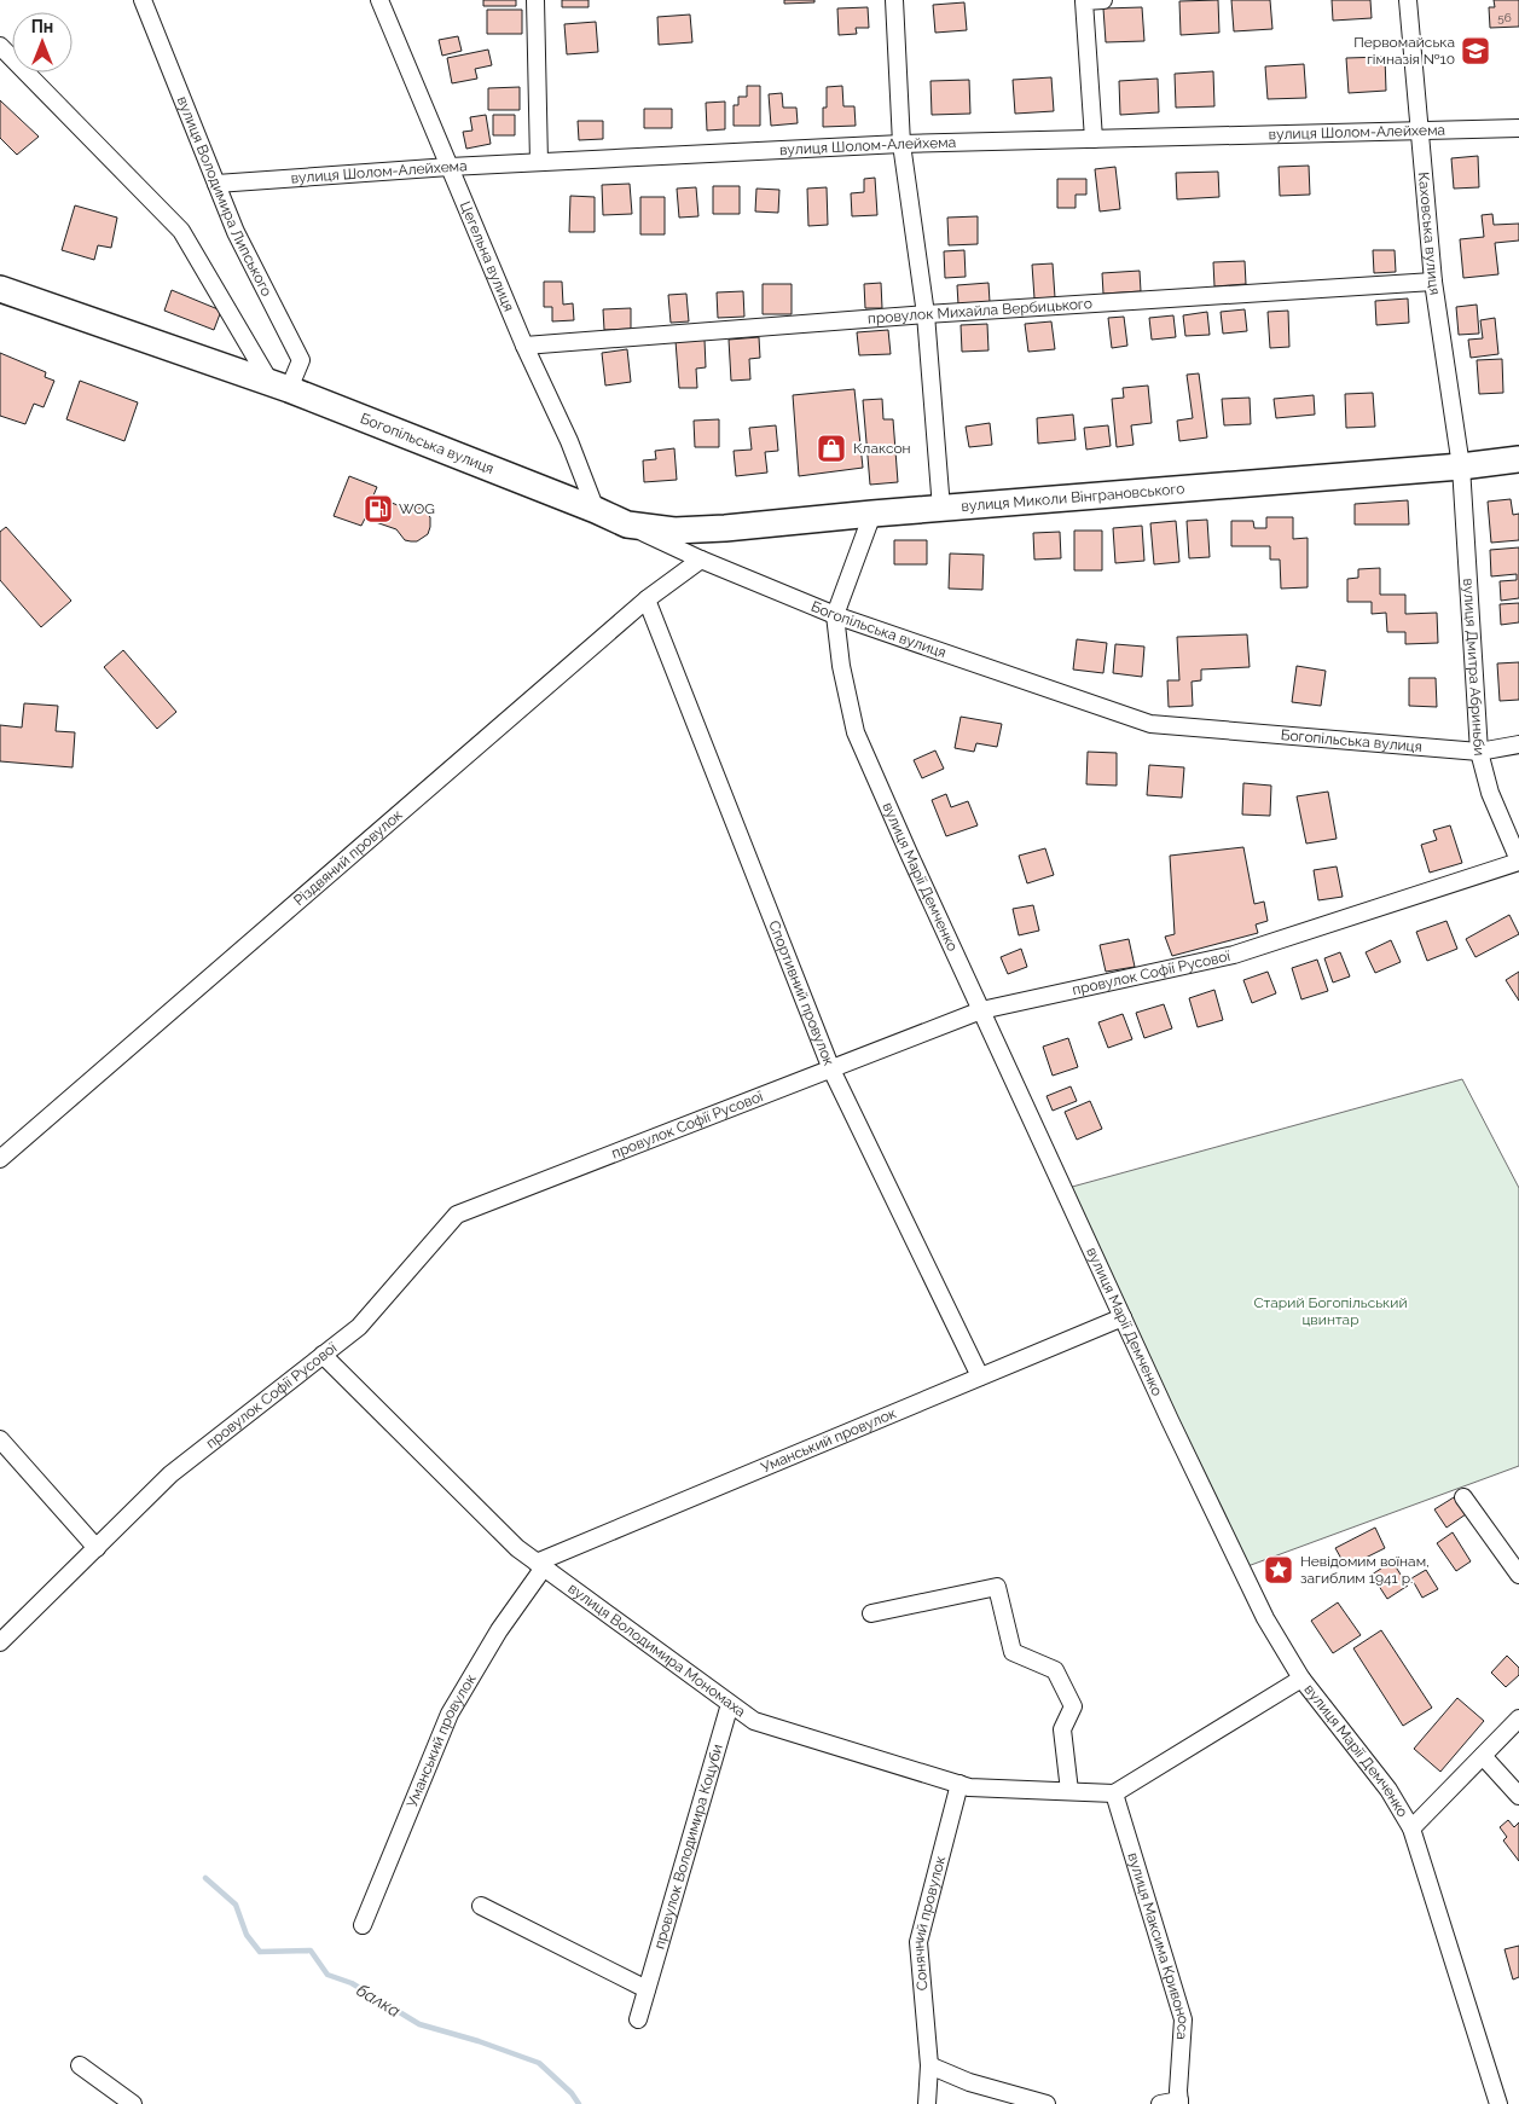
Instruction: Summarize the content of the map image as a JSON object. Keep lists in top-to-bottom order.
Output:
{
  "streets": {
    "main road": ["Богопільська вулиця", "вулиця Миколи Вінграновського"],
    "street": [
      "вулиця Шолом-Алейхема",
      "вулиця Володимира Липського",
      "Каховська вулиця",
      "Цегельна вулиця",
      "провулок Михайла Вербицького",
      "вулиця Дмитра Абриньби",
      "Різдвяний провулок",
      "вулиця Марії Демченко",
      "провулок Софії Русової",
      "Спортивний провулок",
      "Уманський провулок",
      "вулиця Володимира Мономаха",
      "провулок Володимира Коцуби",
      "Сонячний провулок",
      "вулиця Максима Кривоноса"
    ]
  },
  "crossings": [
    ["вулиця Шолом-Алейхема", "вулиця Володимира Липського"],
    ["вулиця Шолом-Алейхема", "Каховська вулиця"],
    ["вулиця Шолом-Алейхема", "Цегельна вулиця"],
    ["вулиця Володимира Липського", "Богопільська вулиця"],
    ["Каховська вулиця", "провулок Михайла Вербицького"],
    ["Каховська вулиця", "вулиця Миколи Вінграновського"],
    ["Каховська вулиця", "вулиця Дмитра Абриньби"],
    ["Цегельна вулиця", "провулок Михайла Вербицького"],
    ["Цегельна вулиця", "Богопільська вулиця"],
    ["Богопільська вулиця", "вулиця Миколи Вінграновського"],
    ["Богопільська вулиця", "вулиця Дмитра Абриньби"],
    ["Богопільська вулиця", "Різдвяний провулок"],
    ["Богопільська вулиця", "вулиця Марії Демченко"],
    ["вулиця Миколи Вінграновського", "вулиця Дмитра Абриньби"],
    ["вулиця Миколи Вінграновського", "вулиця Марії Демченко"],
    ["вулиця Дмитра Абриньби", "провулок Софії Русової"],
    ["Різдвяний провулок", "Спортивний провулок"],
    ["вулиця Марії Демченко", "провулок Софії Русової"],
    ["вулиця Марії Демченко", "Уманський провулок"],
    ["провулок Софії Русової", "Спортивний провулок"],
    ["провулок Софії Русової", "вулиця Володимира Мономаха"],
    ["Спортивний провулок", "Уманський провулок"],
    ["Уманський провулок", "вулиця Володимира Мономаха"],
    ["вулиця Володимира Мономаха", "провулок Володимира Коцуби"],
    ["вулиця Володимира Мономаха", "Сонячний провулок"],
    ["вулиця Володимира Мономаха", "вулиця Максима Кривоноса"]
  ],
  "water": ["балка"],
  "parks": ["Старий Богопільський цвинтар"],
  "places": {
    "school or university": ["Первомайська гімназія №10"],
    "shop": ["Клаксон"],
    "fuel station": ["WOG"],
    "place": ["Невідомим воїнам, загиблим 1941 р."]
  },
  "house_numbers": ["56"],
  "north": "top"
}
